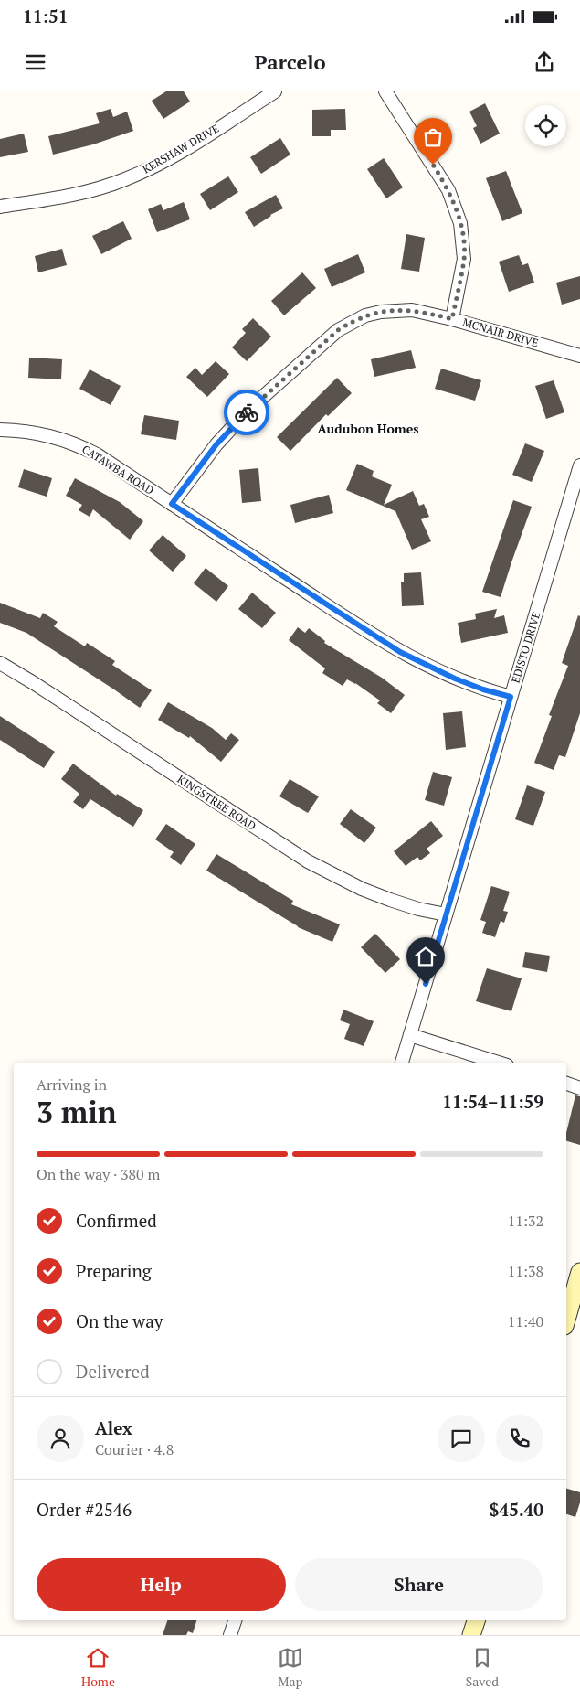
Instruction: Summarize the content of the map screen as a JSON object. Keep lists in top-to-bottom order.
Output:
{
  "streets": {
    "street": [
      "KERSHAW DRIVE",
      "MCNAIR DRIVE",
      "CATAWBA ROAD",
      "EDISTO DRIVE",
      "KINGSTREE ROAD"
    ]
  },
  "crossings": [
    ["MCNAIR DRIVE", "CATAWBA ROAD"],
    ["CATAWBA ROAD", "EDISTO DRIVE"],
    ["EDISTO DRIVE", "KINGSTREE ROAD"]
  ],
  "districts": ["Audubon Homes"],
  "page": {
    "status": "11:51",
    "header": "Parcelo",
    "heading": ["3 min", "Arriving in", "11:54–11:59"],
    "panel": [
      "Alex",
      "Courier · 4.8",
      "Order #2546",
      "$45.40"
    ],
    "bar": "On the way · 380 m",
    "list": [
      ["Confirmed", "11:32"],
      ["Preparing", "11:38"],
      ["On the way", "11:40"],
      "Delivered"
    ],
    "buttons": ["Help", "Share"],
    "tabs": ["Home", "Map", "Saved"]
  }
}
